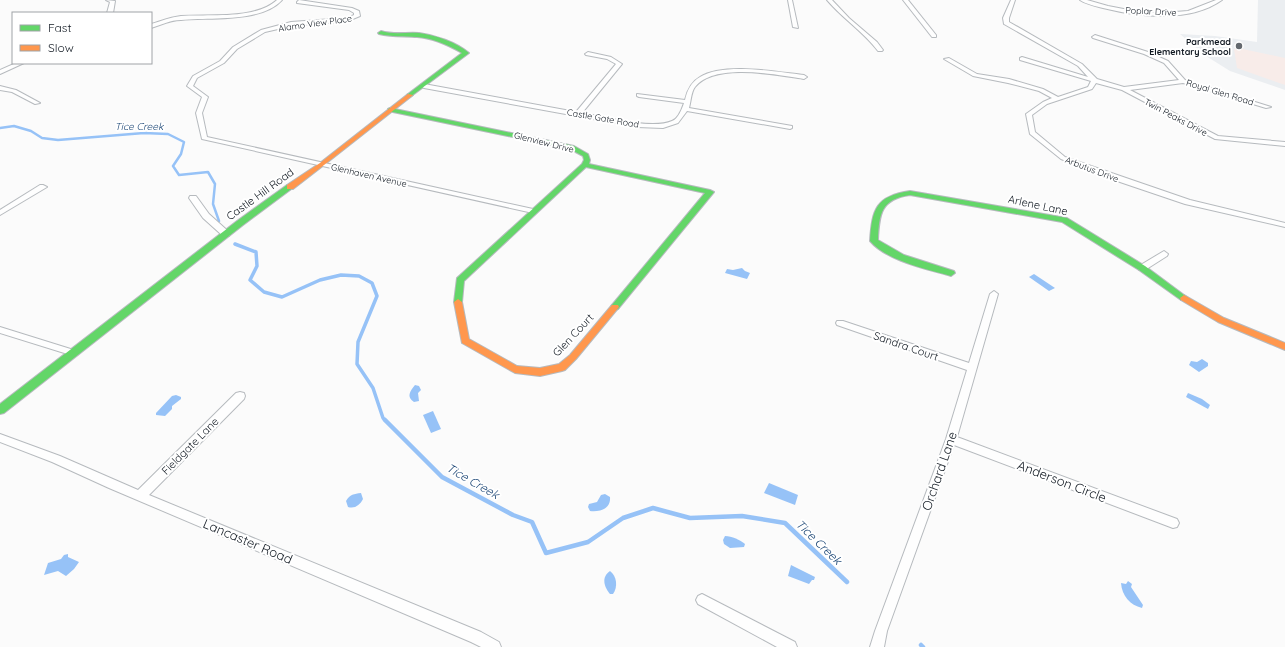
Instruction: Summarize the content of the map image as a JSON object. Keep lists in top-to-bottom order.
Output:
{
  "streets": {
    "street": [
      "Poplar Drive",
      "Alamo View Place",
      "Royal Glen Road",
      "Twin Peaks Drive",
      "Castle Gate Road",
      "Glenview Drive",
      "Arbutus Drive",
      "Glenhaven Avenue",
      "Castle Hill Road",
      "Arlene Lane",
      "Glen Court",
      "Sandra Court",
      "Fieldgate Lane",
      "Orchard Lane",
      "Anderson Circle",
      "Lancaster Road"
    ]
  },
  "crossings": [
    ["Alamo View Place", "Glenhaven Avenue"],
    ["Royal Glen Road", "Twin Peaks Drive"],
    ["Twin Peaks Drive", "Arbutus Drive"],
    ["Castle Gate Road", "Castle Hill Road"],
    ["Glenview Drive", "Castle Hill Road"],
    ["Glenview Drive", "Glen Court"],
    ["Glenhaven Avenue", "Castle Hill Road"],
    ["Glenhaven Avenue", "Glen Court"],
    ["Sandra Court", "Orchard Lane"],
    ["Fieldgate Lane", "Lancaster Road"],
    ["Orchard Lane", "Anderson Circle"]
  ],
  "water": ["Tice Creek"],
  "places": ["Parkmead Elementary School"],
  "legend": ["Fast", "Slow"]
}
